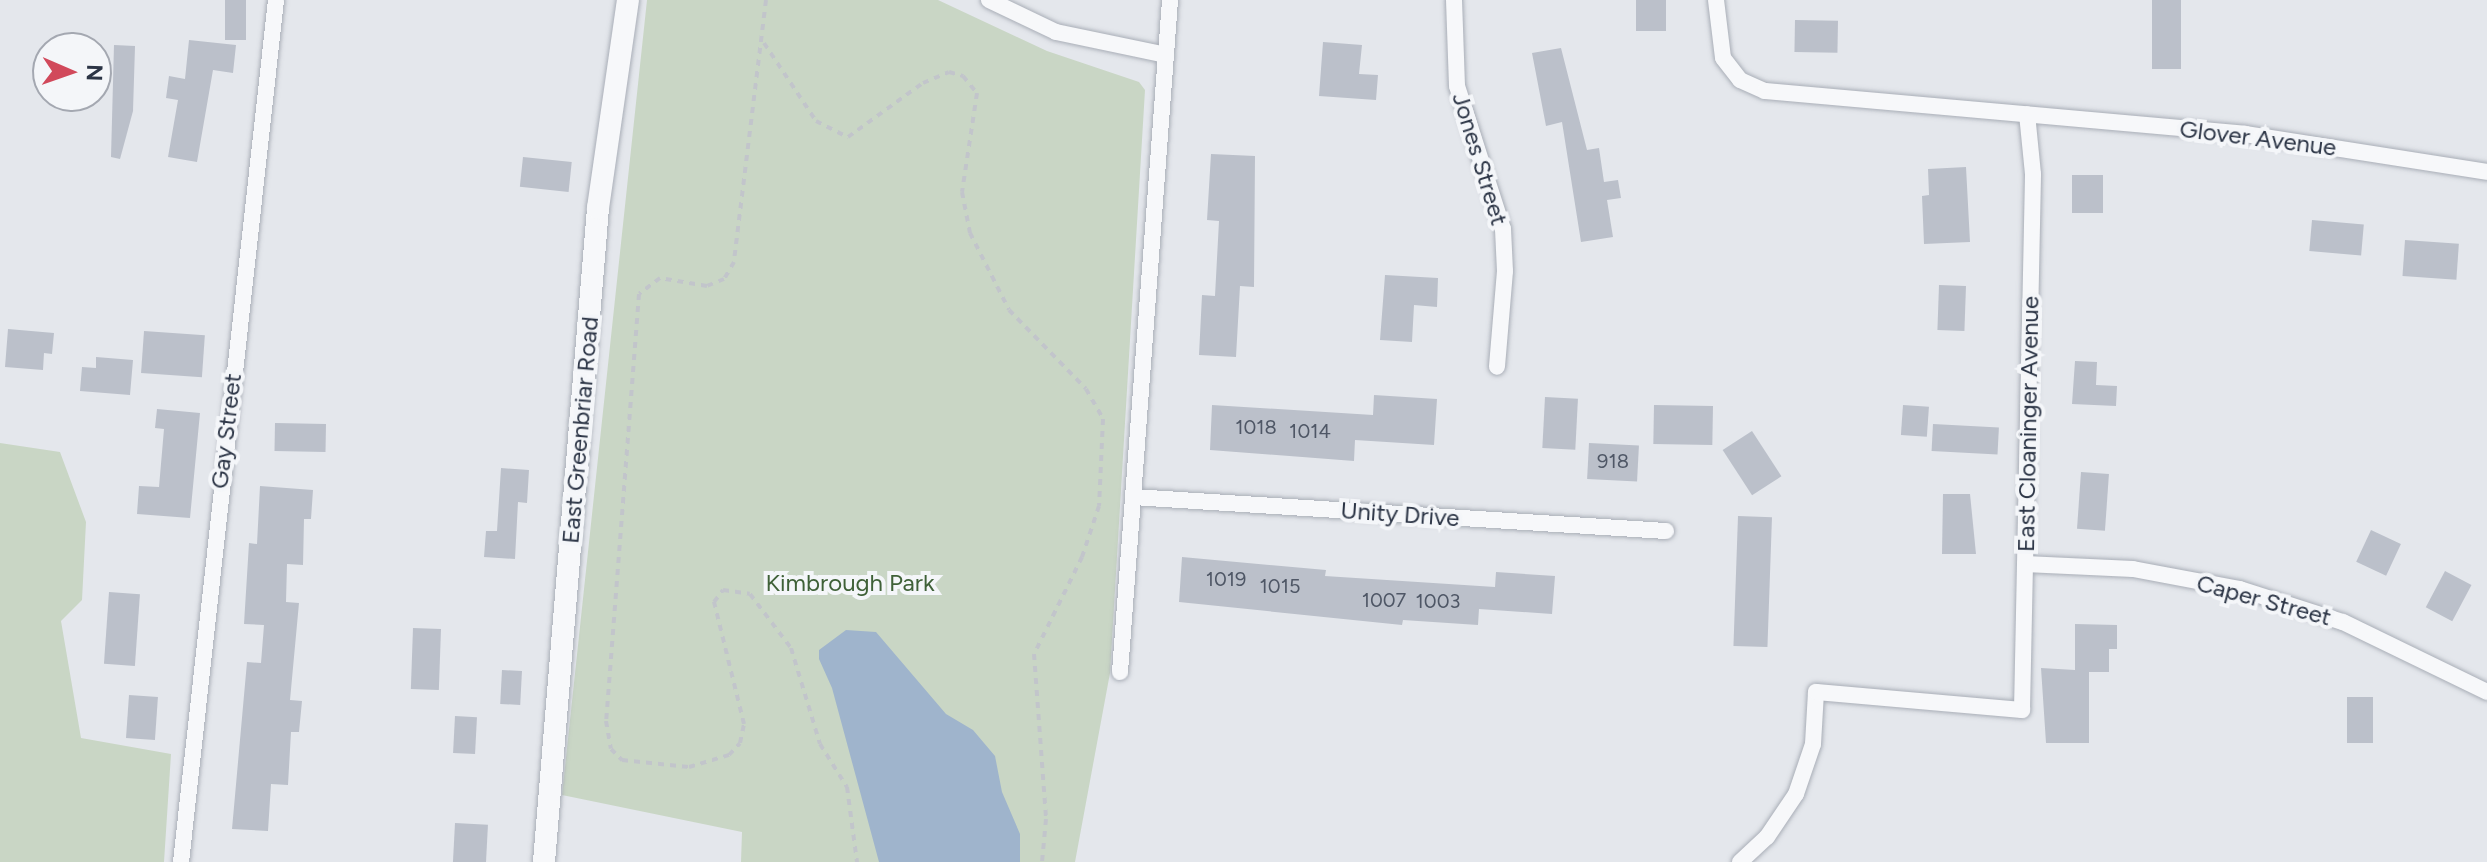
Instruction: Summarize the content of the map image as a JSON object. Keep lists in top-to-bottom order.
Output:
{
  "streets": {
    "street": [
      "Glover Avenue",
      "Jones Street",
      "East Cloaninger Avenue",
      "East Greenbriar Road",
      "Gay Street",
      "Unity Drive",
      "Caper Street"
    ]
  },
  "crossings": [
    ["Glover Avenue", "East Cloaninger Avenue"],
    ["East Cloaninger Avenue", "Caper Street"]
  ],
  "parks": ["Kimbrough Park"],
  "house_numbers": [
    "1018",
    "1014",
    "918",
    "1019",
    "1015",
    "1007",
    "1003"
  ],
  "north": "right"
}
